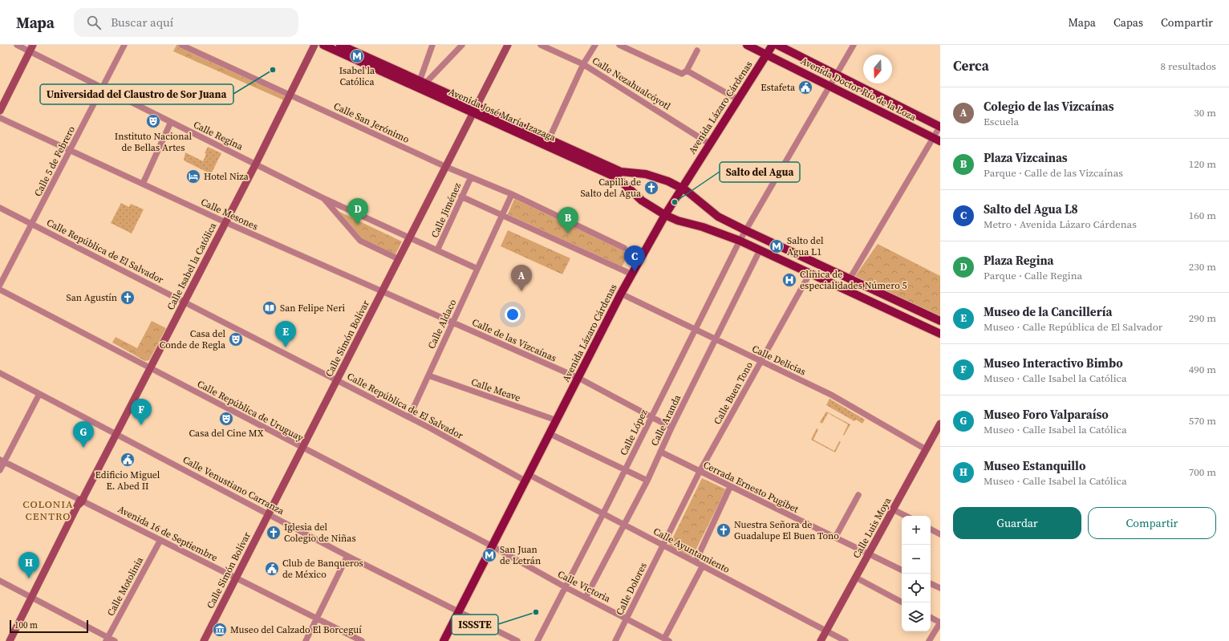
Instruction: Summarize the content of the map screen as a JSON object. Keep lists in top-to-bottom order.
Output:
{
  "streets": {
    "main road": ["Avenida Doctor Río de la Loza", "Avenida Lázaro Cárdenas", "Avenida José María Izazaga"],
    "street": [
      "Calle Nezahualcóyotl",
      "Calle San Jerónimo",
      "Calle Regina",
      "Calle 5 de Febrero",
      "Calle Jiménez",
      "Calle Mesones",
      "Calle República de El Salvador",
      "Calle Isabel la Católica",
      "Calle Aldaco",
      "Calle Simón Bolívar",
      "Calle de las Vizcaínas",
      "Calle Delicias",
      "Calle Meave",
      "Calle Buen Tono",
      "Calle República de Uruguay",
      "Calle Aranda",
      "Calle López",
      "Calle Venustiano Carranza",
      "Cerrada Ernesto Pugibet",
      "Calle Luis Moya",
      "Avenida 16 de Septiembre",
      "Calle Ayuntamiento",
      "Calle Motolinia",
      "Calle Victoria",
      "Calle Dolores"
    ]
  },
  "crossings": [
    ["Calle Nezahualcóyotl", "Avenida Lázaro Cárdenas"],
    ["Avenida Doctor Río de la Loza", "Avenida Lázaro Cárdenas"],
    ["Avenida Doctor Río de la Loza", "Calle López"],
    ["Avenida Lázaro Cárdenas", "Avenida José María Izazaga"],
    ["Avenida Lázaro Cárdenas", "Calle República de El Salvador"],
    ["Avenida Lázaro Cárdenas", "Calle de las Vizcaínas"],
    ["Avenida Lázaro Cárdenas", "Calle Delicias"],
    ["Avenida Lázaro Cárdenas", "Calle Meave"],
    ["Avenida Lázaro Cárdenas", "Calle República de Uruguay"],
    ["Avenida Lázaro Cárdenas", "Calle Venustiano Carranza"],
    ["Avenida Lázaro Cárdenas", "Calle Ayuntamiento"],
    ["Avenida Lázaro Cárdenas", "Calle Victoria"],
    ["Avenida José María Izazaga", "Calle Simón Bolívar"],
    ["Avenida José María Izazaga", "Calle Buen Tono"],
    ["Avenida José María Izazaga", "Calle Aranda"],
    ["Avenida José María Izazaga", "Calle López"],
    ["Calle San Jerónimo", "Calle Isabel la Católica"],
    ["Calle San Jerónimo", "Calle Simón Bolívar"],
    ["Calle Regina", "Calle 5 de Febrero"],
    ["Calle Regina", "Calle Isabel la Católica"],
    ["Calle Regina", "Calle Simón Bolívar"],
    ["Calle 5 de Febrero", "Calle Mesones"],
    ["Calle 5 de Febrero", "Calle República de El Salvador"],
    ["Calle Mesones", "Calle Isabel la Católica"],
    ["Calle Mesones", "Calle Aldaco"],
    ["Calle Mesones", "Calle Simón Bolívar"],
    ["Calle Mesones", "Calle de las Vizcaínas"],
    ["Calle República de El Salvador", "Calle Isabel la Católica"],
    ["Calle República de El Salvador", "Calle Aldaco"],
    ["Calle República de El Salvador", "Calle Simón Bolívar"],
    ["Calle República de El Salvador", "Calle Ayuntamiento"],
    ["Calle Isabel la Católica", "Calle República de Uruguay"],
    ["Calle Isabel la Católica", "Calle Venustiano Carranza"],
    ["Calle Isabel la Católica", "Avenida 16 de Septiembre"],
    ["Calle Aldaco", "Calle de las Vizcaínas"],
    ["Calle Aldaco", "Calle Meave"],
    ["Calle Simón Bolívar", "Calle República de Uruguay"],
    ["Calle Simón Bolívar", "Calle Venustiano Carranza"],
    ["Calle Simón Bolívar", "Avenida 16 de Septiembre"],
    ["Calle de las Vizcaínas", "Calle Aranda"],
    ["Calle de las Vizcaínas", "Calle López"],
    ["Calle Delicias", "Calle Buen Tono"],
    ["Calle Delicias", "Calle Aranda"],
    ["Calle Delicias", "Calle López"],
    ["Calle Delicias", "Calle Luis Moya"],
    ["Calle Buen Tono", "Cerrada Ernesto Pugibet"],
    ["Calle Buen Tono", "Calle Ayuntamiento"],
    ["Calle Buen Tono", "Calle Dolores"],
    ["Calle República de Uruguay", "Calle Victoria"],
    ["Calle Aranda", "Cerrada Ernesto Pugibet"],
    ["Calle Aranda", "Calle Ayuntamiento"],
    ["Calle Aranda", "Calle Victoria"],
    ["Calle López", "Calle Ayuntamiento"],
    ["Calle López", "Calle Victoria"],
    ["Cerrada Ernesto Pugibet", "Calle Luis Moya"],
    ["Calle Luis Moya", "Calle Ayuntamiento"],
    ["Avenida 16 de Septiembre", "Calle Motolinia"],
    ["Calle Ayuntamiento", "Calle Dolores"],
    ["Calle Victoria", "Calle Dolores"]
  ],
  "districts": ["COLONIA CENTRO"],
  "places": {
    "metro station": ["Isabel la Católica", "Salto del Agua L1", "San Juan de Letrán"],
    "other": ["Universidad del Claustro de Sor Juana", "Salto del Agua", "ISSSTE"],
    "public building": ["Estafeta", "Edificio Miguel E. Abed II", "Club de Banqueros de México"],
    "theatre": ["Instituto Nacional de Bellas Artes", "Casa del Conde de Regla", "Casa del Cine MX"],
    "hotel": ["Hotel Niza"],
    "church": [
      "Capilla de Salto del Agua",
      "San Agustín",
      "Nuestra Señora de Guadalupe El Buen Tono",
      "Iglesia del Colegio de Niñas"
    ],
    "hospital": ["Clínica de especialidades Número 5"],
    "library": ["San Felipe Neri"],
    "museum": ["Museo del Calzado El Borceguí"]
  },
  "scale_bar": "100 m",
  "north": "bottom",
  "page": {
    "header": "Mapa",
    "search": "Buscar aquí",
    "nav": ["Mapa", "Capas", "Compartir"],
    "heading": ["Cerca", "8 resultados"],
    "list": [
      {
        "mark": "A",
        "name": "Colegio de las Vizcaínas",
        "note": "Escuela",
        "value": "30 m"
      },
      {
        "mark": "B",
        "name": "Plaza Vizcainas",
        "note": "Parque · Calle de las Vizcaínas",
        "value": "120 m"
      },
      {
        "mark": "C",
        "name": "Salto del Agua L8",
        "note": "Metro · Avenida Lázaro Cárdenas",
        "value": "160 m"
      },
      {
        "mark": "D",
        "name": "Plaza Regina",
        "note": "Parque · Calle Regina",
        "value": "230 m"
      },
      {
        "mark": "E",
        "name": "Museo de la Cancillería",
        "note": "Museo · Calle República de El Salvador",
        "value": "290 m"
      },
      {
        "mark": "F",
        "name": "Museo Interactivo Bimbo",
        "note": "Museo · Calle Isabel la Católica",
        "value": "490 m"
      },
      {
        "mark": "G",
        "name": "Museo Foro Valparaíso",
        "note": "Museo · Calle Isabel la Católica",
        "value": "570 m"
      },
      {
        "mark": "H",
        "name": "Museo Estanquillo",
        "note": "Museo · Calle Isabel la Católica",
        "value": "700 m"
      }
    ],
    "pins": [
      "D",
      "B",
      "C",
      "A",
      "E",
      "F",
      "G",
      "H"
    ],
    "buttons": ["Guardar", "Compartir"],
    "map_buttons": ["+", "−"],
    "scale": "100 m"
  }
}
